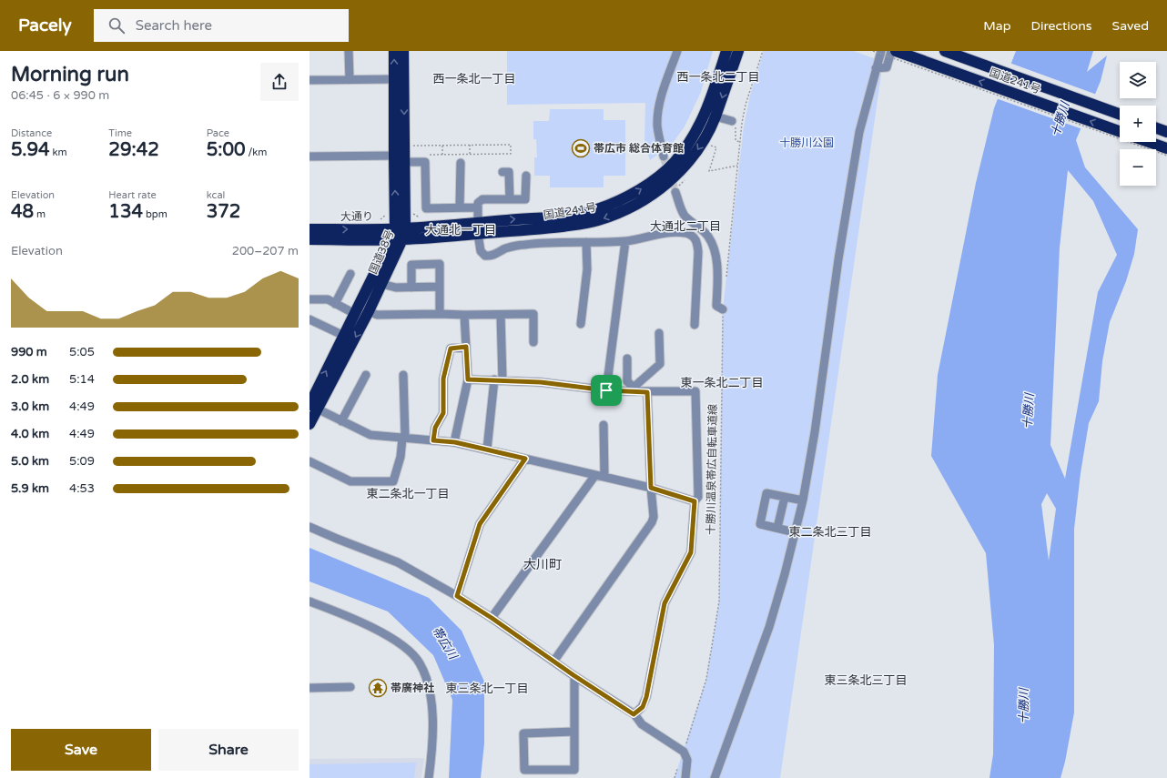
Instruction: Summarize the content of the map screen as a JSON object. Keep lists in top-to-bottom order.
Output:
{
  "streets": {
    "highway": ["国道241号", "大通り", "国道38号"],
    "path": ["十勝川温泉帯広自転車道線"]
  },
  "crossings": [
    ["国道241号", "大通り"],
    ["国道241号", "国道38号"],
    ["大通り", "国道38号"]
  ],
  "districts": [
    "西一条北二丁目",
    "西一条北一丁目",
    "大通北二丁目",
    "大通北一丁目",
    "東一条北二丁目",
    "東二条北一丁目",
    "東二条北三丁目",
    "大川町",
    "東三条北三丁目",
    "東三条北一丁目"
  ],
  "water": ["十勝川", "帯広川"],
  "parks": ["十勝川公園"],
  "places": {
    "sports": ["帯広市 総合体育館"],
    "temple": ["帯廣神社"]
  },
  "page": {
    "header": "Pacely",
    "search": "Search here",
    "nav": ["Map", "Directions", "Saved"],
    "heading": ["Morning run", "06:45 · 6 × 990 m"],
    "map_buttons": ["+", "−"],
    "stats": [
      ["Distance", "5.94 km"],
      ["Time", "29:42"],
      ["Pace", "5:00 /km"],
      ["Elevation", "48 m"],
      ["Heart rate", "134 bpm"],
      ["kcal", "372"]
    ],
    "chart": ["Elevation", "200–207 m"],
    "list": [
      {
        "name": "990 m",
        "note": "5:05"
      },
      {
        "name": "2.0 km",
        "note": "5:14"
      },
      {
        "name": "3.0 km",
        "note": "4:49"
      },
      {
        "name": "4.0 km",
        "note": "4:49"
      },
      {
        "name": "5.0 km",
        "note": "5:09"
      },
      {
        "name": "5.9 km",
        "note": "4:53"
      }
    ],
    "buttons": ["Save", "Share"]
  }
}
